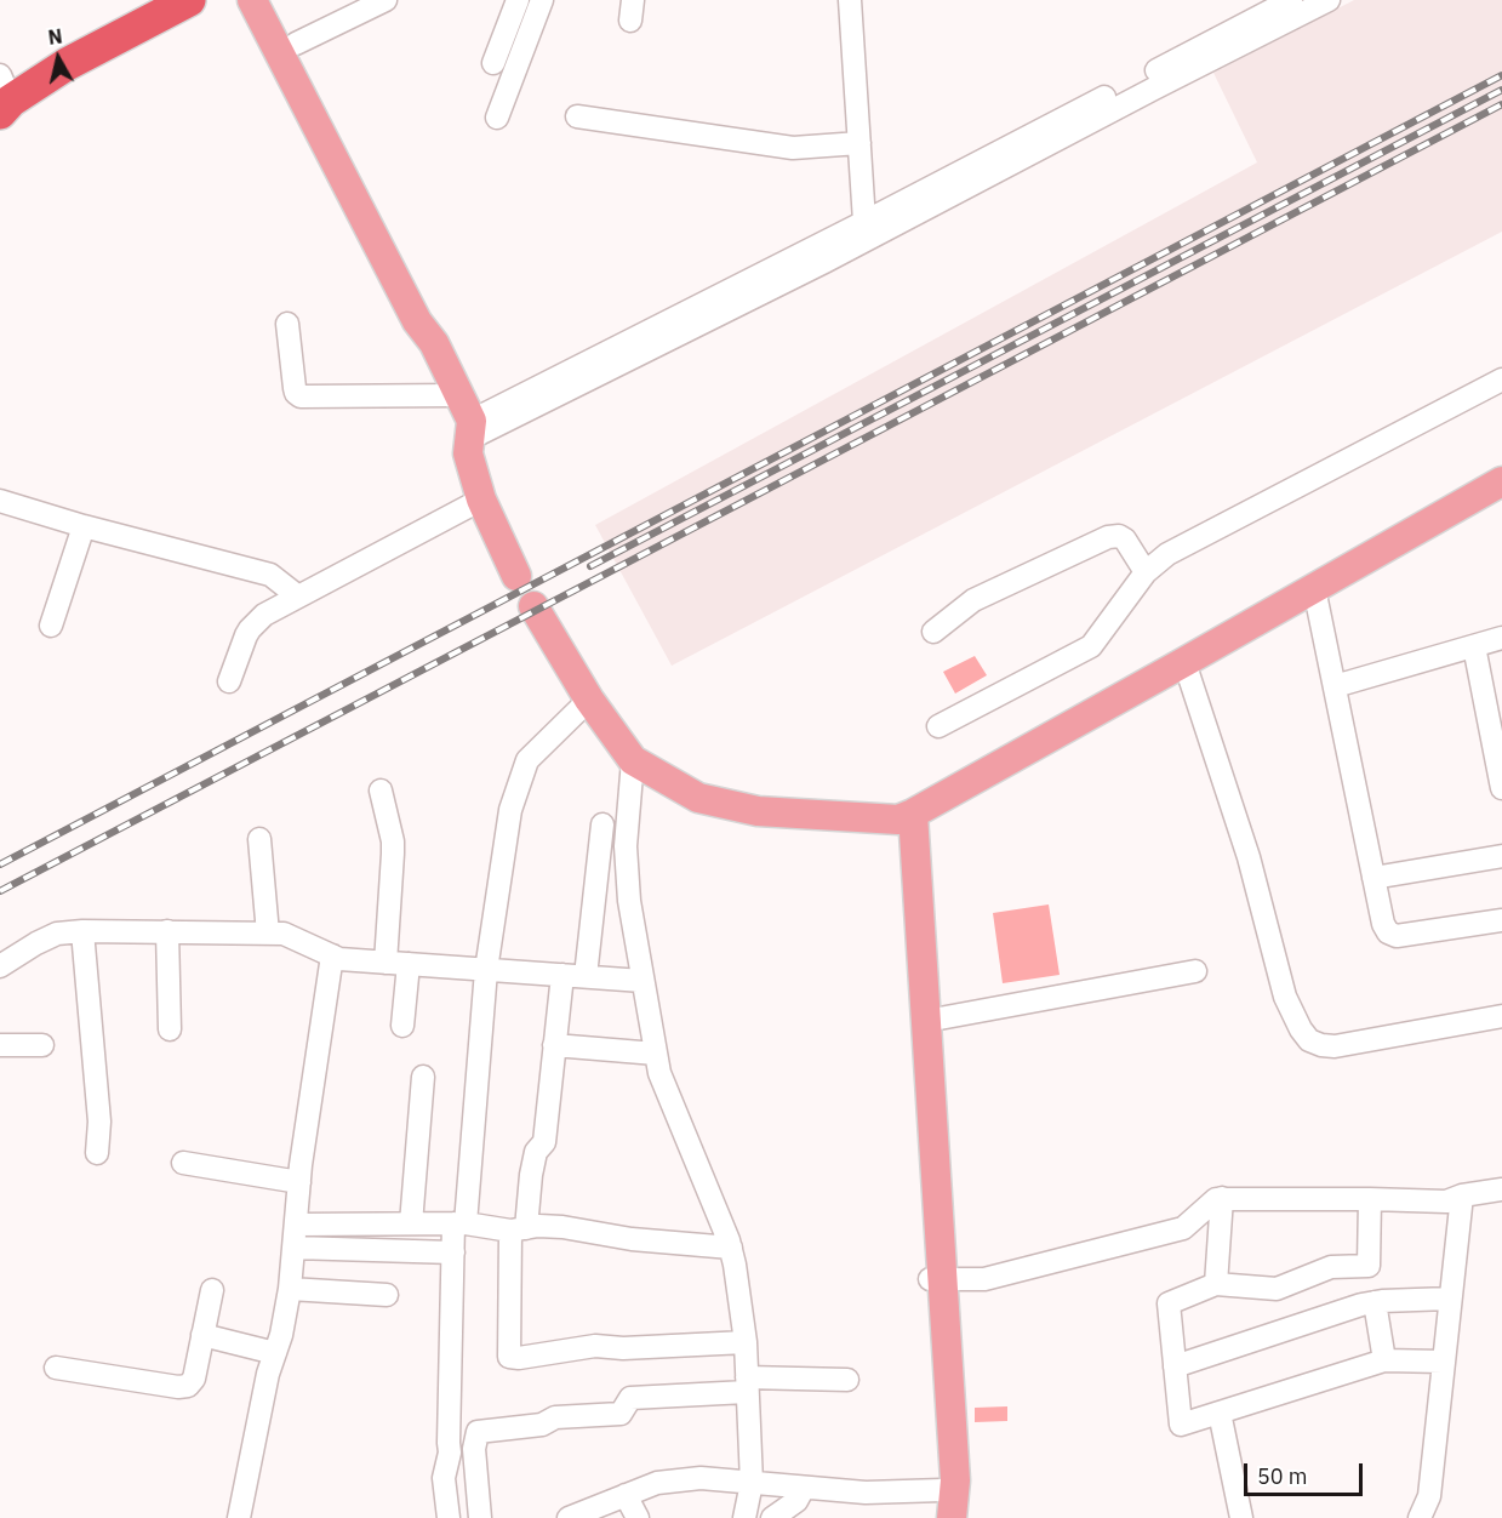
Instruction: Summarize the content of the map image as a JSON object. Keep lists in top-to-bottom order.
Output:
{
  "scale_bar": "50 m",
  "north": "top"
}
